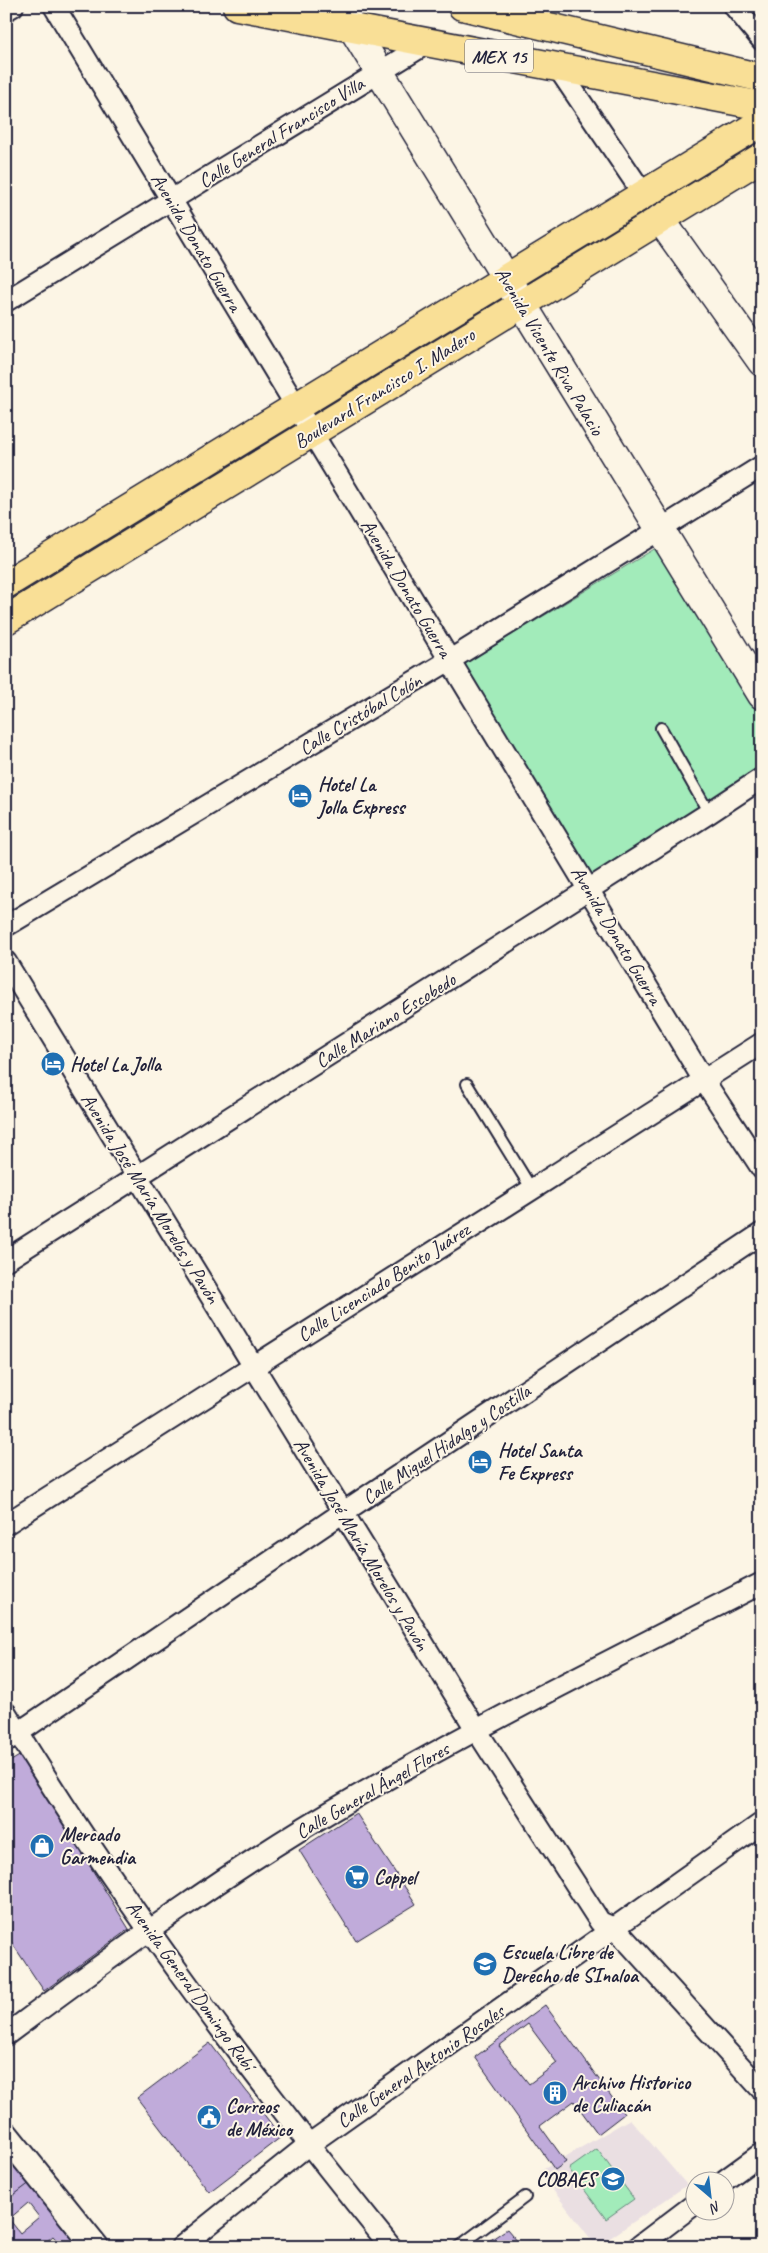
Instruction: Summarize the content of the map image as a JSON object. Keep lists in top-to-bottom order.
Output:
{
  "streets": {
    "main road": ["MEX 15", "Avenida Vicente Riva Palacio", "Boulevard Francisco I. Madero"],
    "street": [
      "Calle General Francisco Villa",
      "Avenida Donato Guerra",
      "Calle Cristóbal Colón",
      "Calle Mariano Escobedo",
      "Avenida José María Morelos y Pavón",
      "Calle Licenciado Benito Juárez",
      "Calle Miguel Hidalgo y Costilla",
      "Calle General Ángel Flores",
      "Avenida General Domingo Rubí",
      "Calle General Antonio Rosales"
    ]
  },
  "crossings": [
    ["MEX 15", "Calle General Francisco Villa"],
    ["MEX 15", "Avenida Vicente Riva Palacio"],
    ["Calle General Francisco Villa", "Avenida Donato Guerra"],
    ["Calle General Francisco Villa", "Avenida Vicente Riva Palacio"],
    ["Avenida Donato Guerra", "Boulevard Francisco I. Madero"],
    ["Avenida Donato Guerra", "Calle Cristóbal Colón"],
    ["Avenida Donato Guerra", "Calle Mariano Escobedo"],
    ["Avenida Donato Guerra", "Calle Licenciado Benito Juárez"],
    ["Avenida Vicente Riva Palacio", "Boulevard Francisco I. Madero"],
    ["Avenida Vicente Riva Palacio", "Calle Cristóbal Colón"],
    ["Calle Mariano Escobedo", "Avenida José María Morelos y Pavón"],
    ["Avenida José María Morelos y Pavón", "Calle Licenciado Benito Juárez"],
    ["Avenida José María Morelos y Pavón", "Calle Miguel Hidalgo y Costilla"],
    ["Avenida José María Morelos y Pavón", "Calle General Ángel Flores"],
    ["Avenida José María Morelos y Pavón", "Calle General Antonio Rosales"],
    ["Calle Miguel Hidalgo y Costilla", "Avenida General Domingo Rubí"],
    ["Calle General Ángel Flores", "Avenida General Domingo Rubí"],
    ["Avenida General Domingo Rubí", "Calle General Antonio Rosales"]
  ],
  "places": {
    "hotel": ["Hotel La Jolla Express", "Hotel La Jolla", "Hotel Santa Fe Express"],
    "shop": ["Mercado Garmendia"],
    "supermarket": ["Coppel"],
    "school or university": ["Escuela Libre de Derecho de SInaloa", "COBAES"],
    "building": ["Archivo Historico de Culiacán"],
    "public building": ["Correos de México"]
  },
  "north": "bottom right"
}
